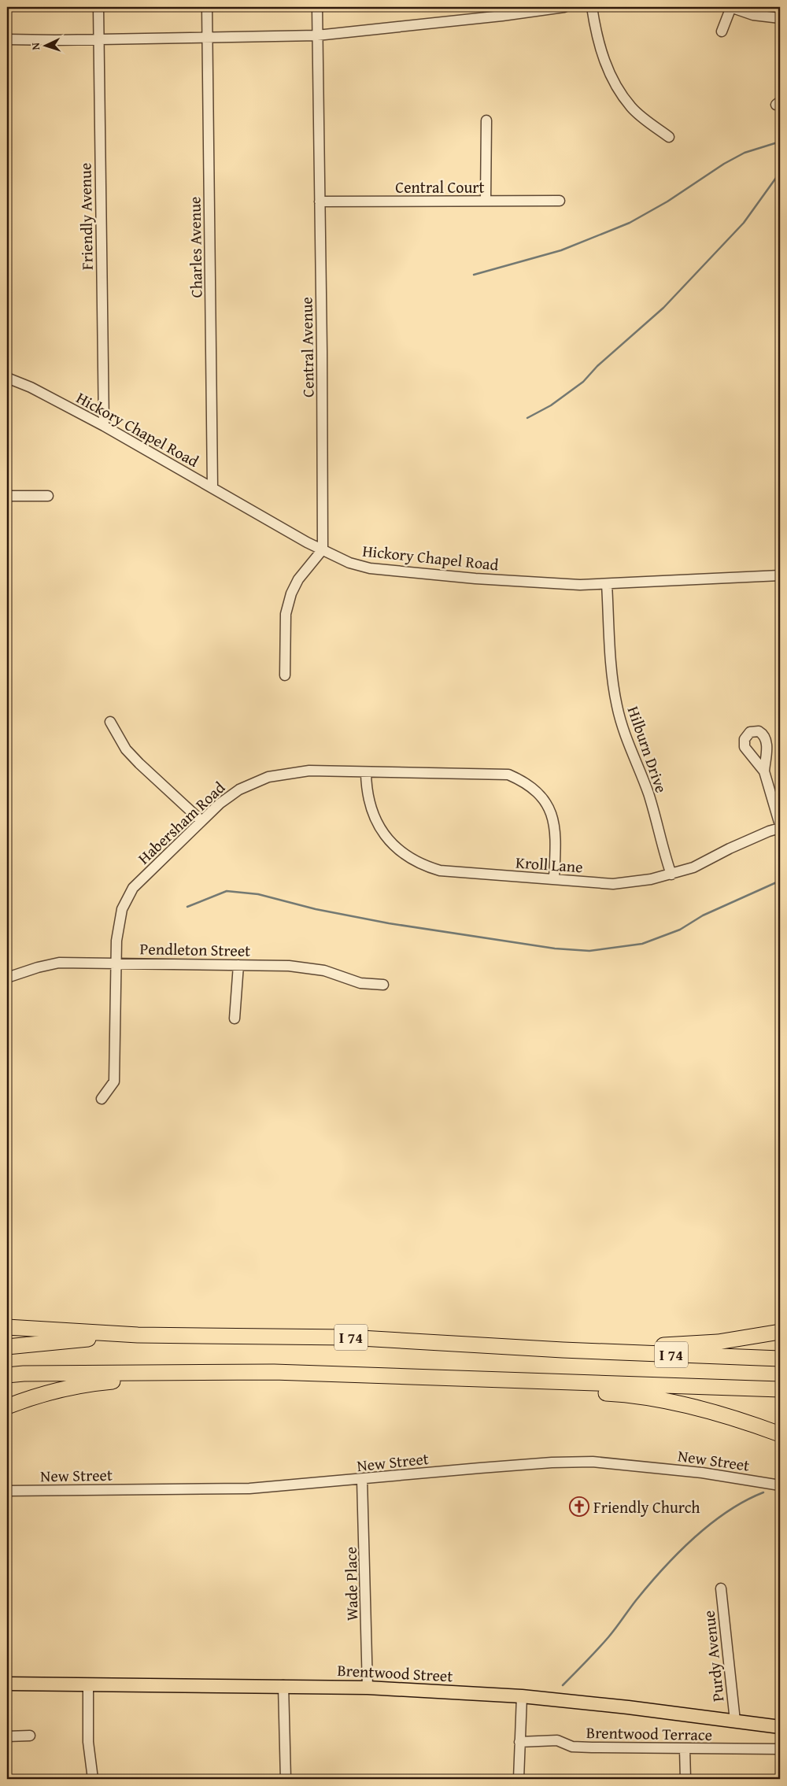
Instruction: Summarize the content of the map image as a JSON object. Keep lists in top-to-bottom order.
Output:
{
  "streets": {
    "highway": ["I 74"],
    "main road": ["Brentwood Street"],
    "street": [
      "Central Court",
      "Friendly Avenue",
      "Charles Avenue",
      "Central Avenue",
      "Hickory Chapel Road",
      "Hilburn Drive",
      "Habersham Road",
      "Kroll Lane",
      "Pendleton Street",
      "New Street",
      "Wade Place",
      "Purdy Avenue",
      "Brentwood Terrace"
    ]
  },
  "crossings": [
    ["Central Court", "Central Avenue"],
    ["Friendly Avenue", "Hickory Chapel Road"],
    ["Charles Avenue", "Hickory Chapel Road"],
    ["Central Avenue", "Hickory Chapel Road"],
    ["Hickory Chapel Road", "Hilburn Drive"],
    ["Hilburn Drive", "Kroll Lane"],
    ["Habersham Road", "Kroll Lane"],
    ["Habersham Road", "Pendleton Street"],
    ["New Street", "Wade Place"],
    ["Wade Place", "Brentwood Street"],
    ["Purdy Avenue", "Brentwood Street"]
  ],
  "places": {
    "church": ["Friendly Church"]
  },
  "north": "left"
}
